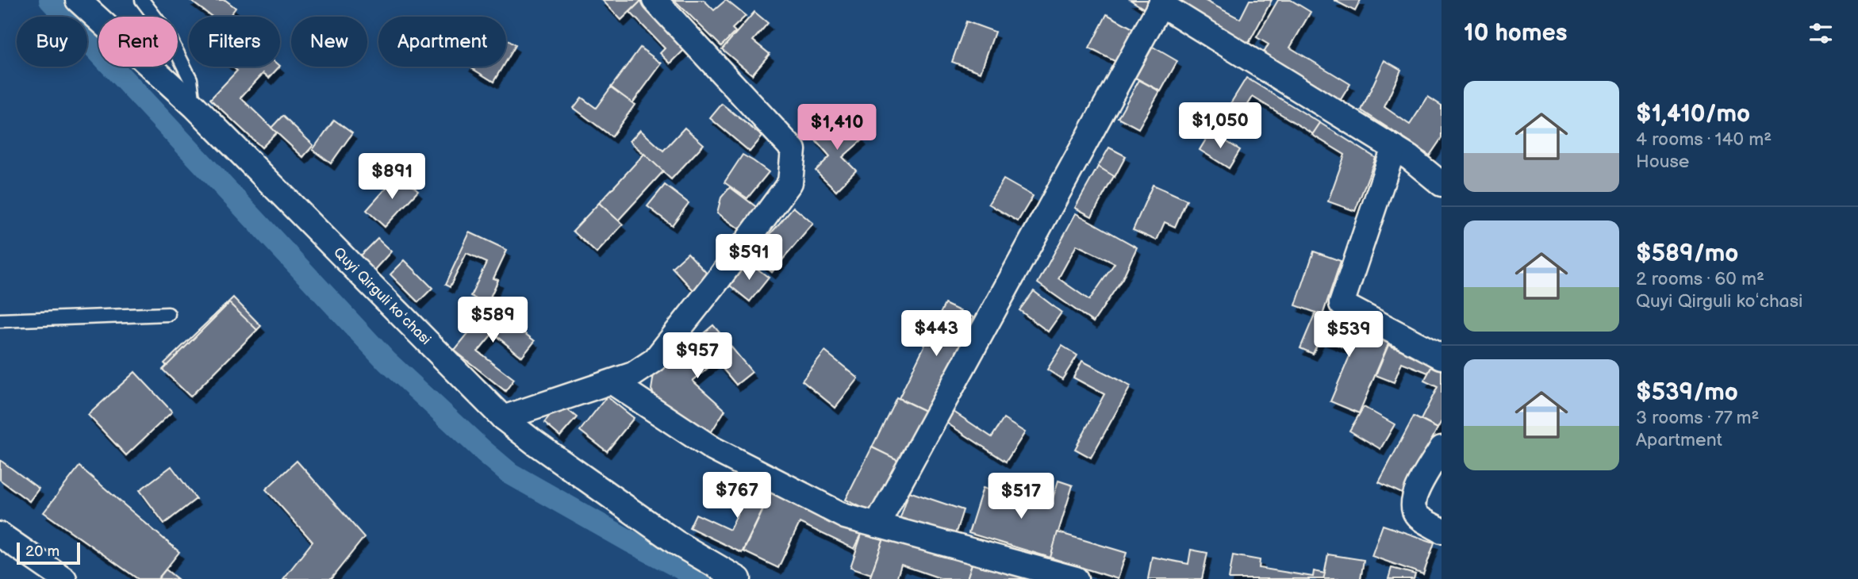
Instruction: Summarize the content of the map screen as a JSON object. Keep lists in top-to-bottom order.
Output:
{
  "streets": {
    "street": ["Quyi Qirguli koʻchasi"]
  },
  "scale_bar": "20 m",
  "page": {
    "heading": "10 homes",
    "chip": [
      "Buy",
      "Rent",
      "Filters",
      "New",
      "Apartment"
    ],
    "list": [
      {
        "name": "$1,410/mo",
        "note": "4 rooms · 140 m² · House"
      },
      {
        "name": "$589/mo",
        "note": "2 rooms · 60 m² · Quyi Qirguli koʻchasi"
      },
      {
        "name": "$539/mo",
        "note": "3 rooms · 77 m² · Apartment"
      }
    ],
    "price": [
      "$1,050",
      "$1,410",
      "$891",
      "$591",
      "$589",
      "$443",
      "$539",
      "$957",
      "$767",
      "$517"
    ],
    "scale": "20 m"
  }
}
